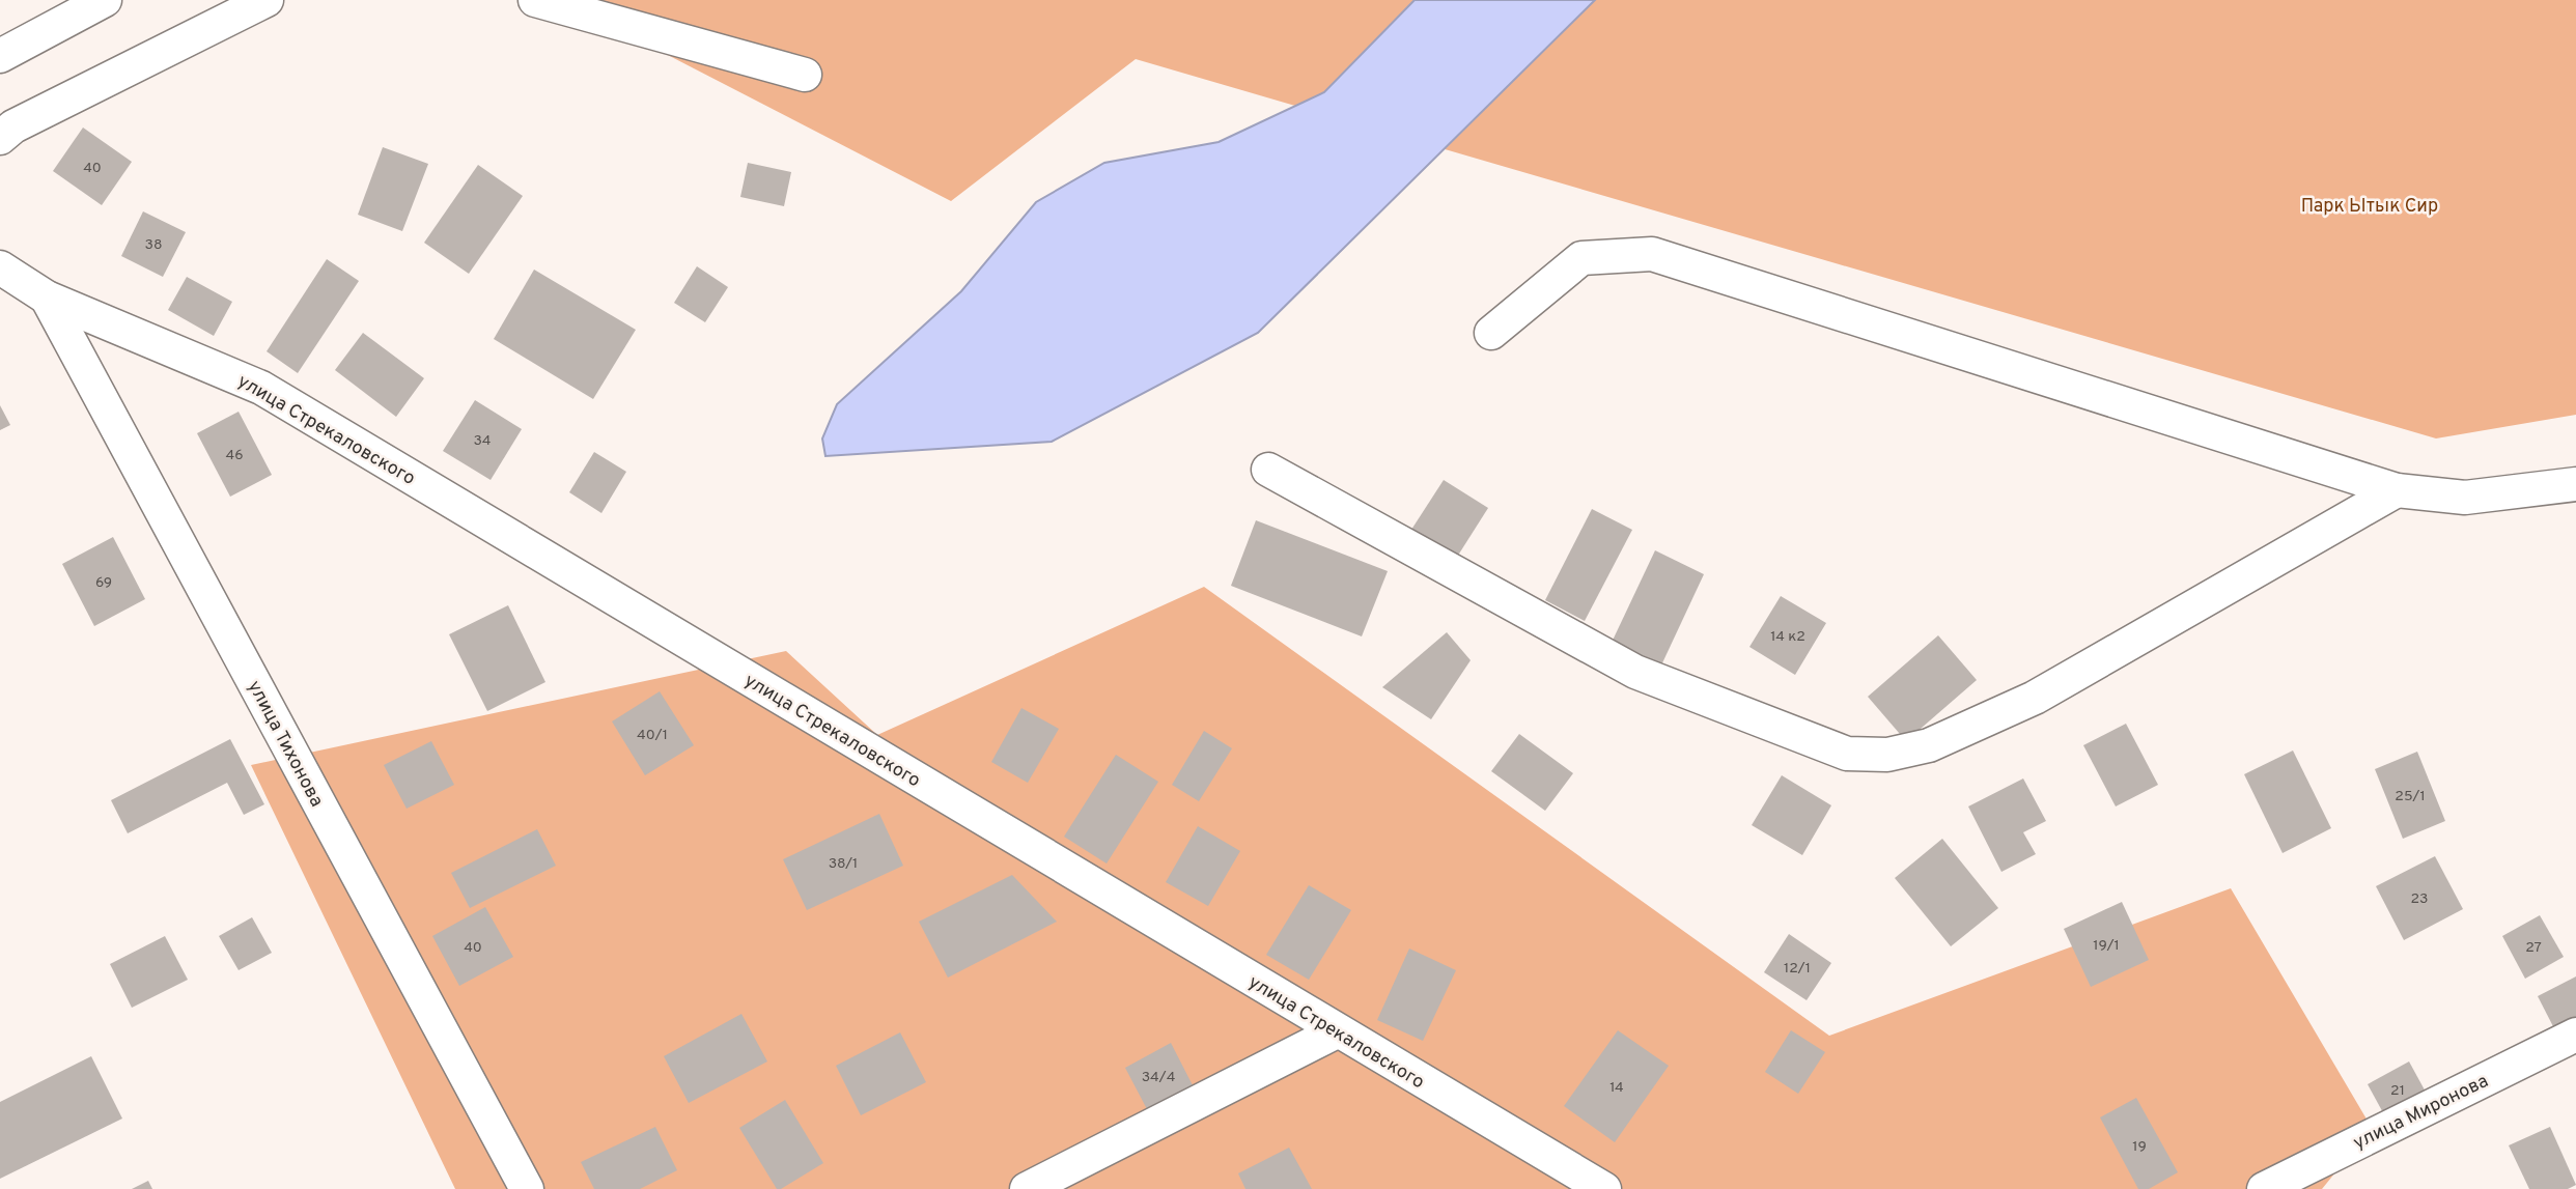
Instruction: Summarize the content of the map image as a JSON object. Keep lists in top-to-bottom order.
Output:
{
  "streets": {
    "street": ["улица Стрекаловского", "улица Тихонова", "улица Миронова"]
  },
  "crossings": [
    ["улица Стрекаловского", "улица Тихонова"]
  ],
  "parks": ["Парк Ытык Сир"],
  "house_numbers": [
    "40",
    "38",
    "34",
    "46",
    "69",
    "14 к2",
    "40/1",
    "25/1",
    "38/1",
    "23",
    "19/1",
    "40",
    "27",
    "12/1",
    "34/4",
    "14",
    "21",
    "19"
  ]
}
